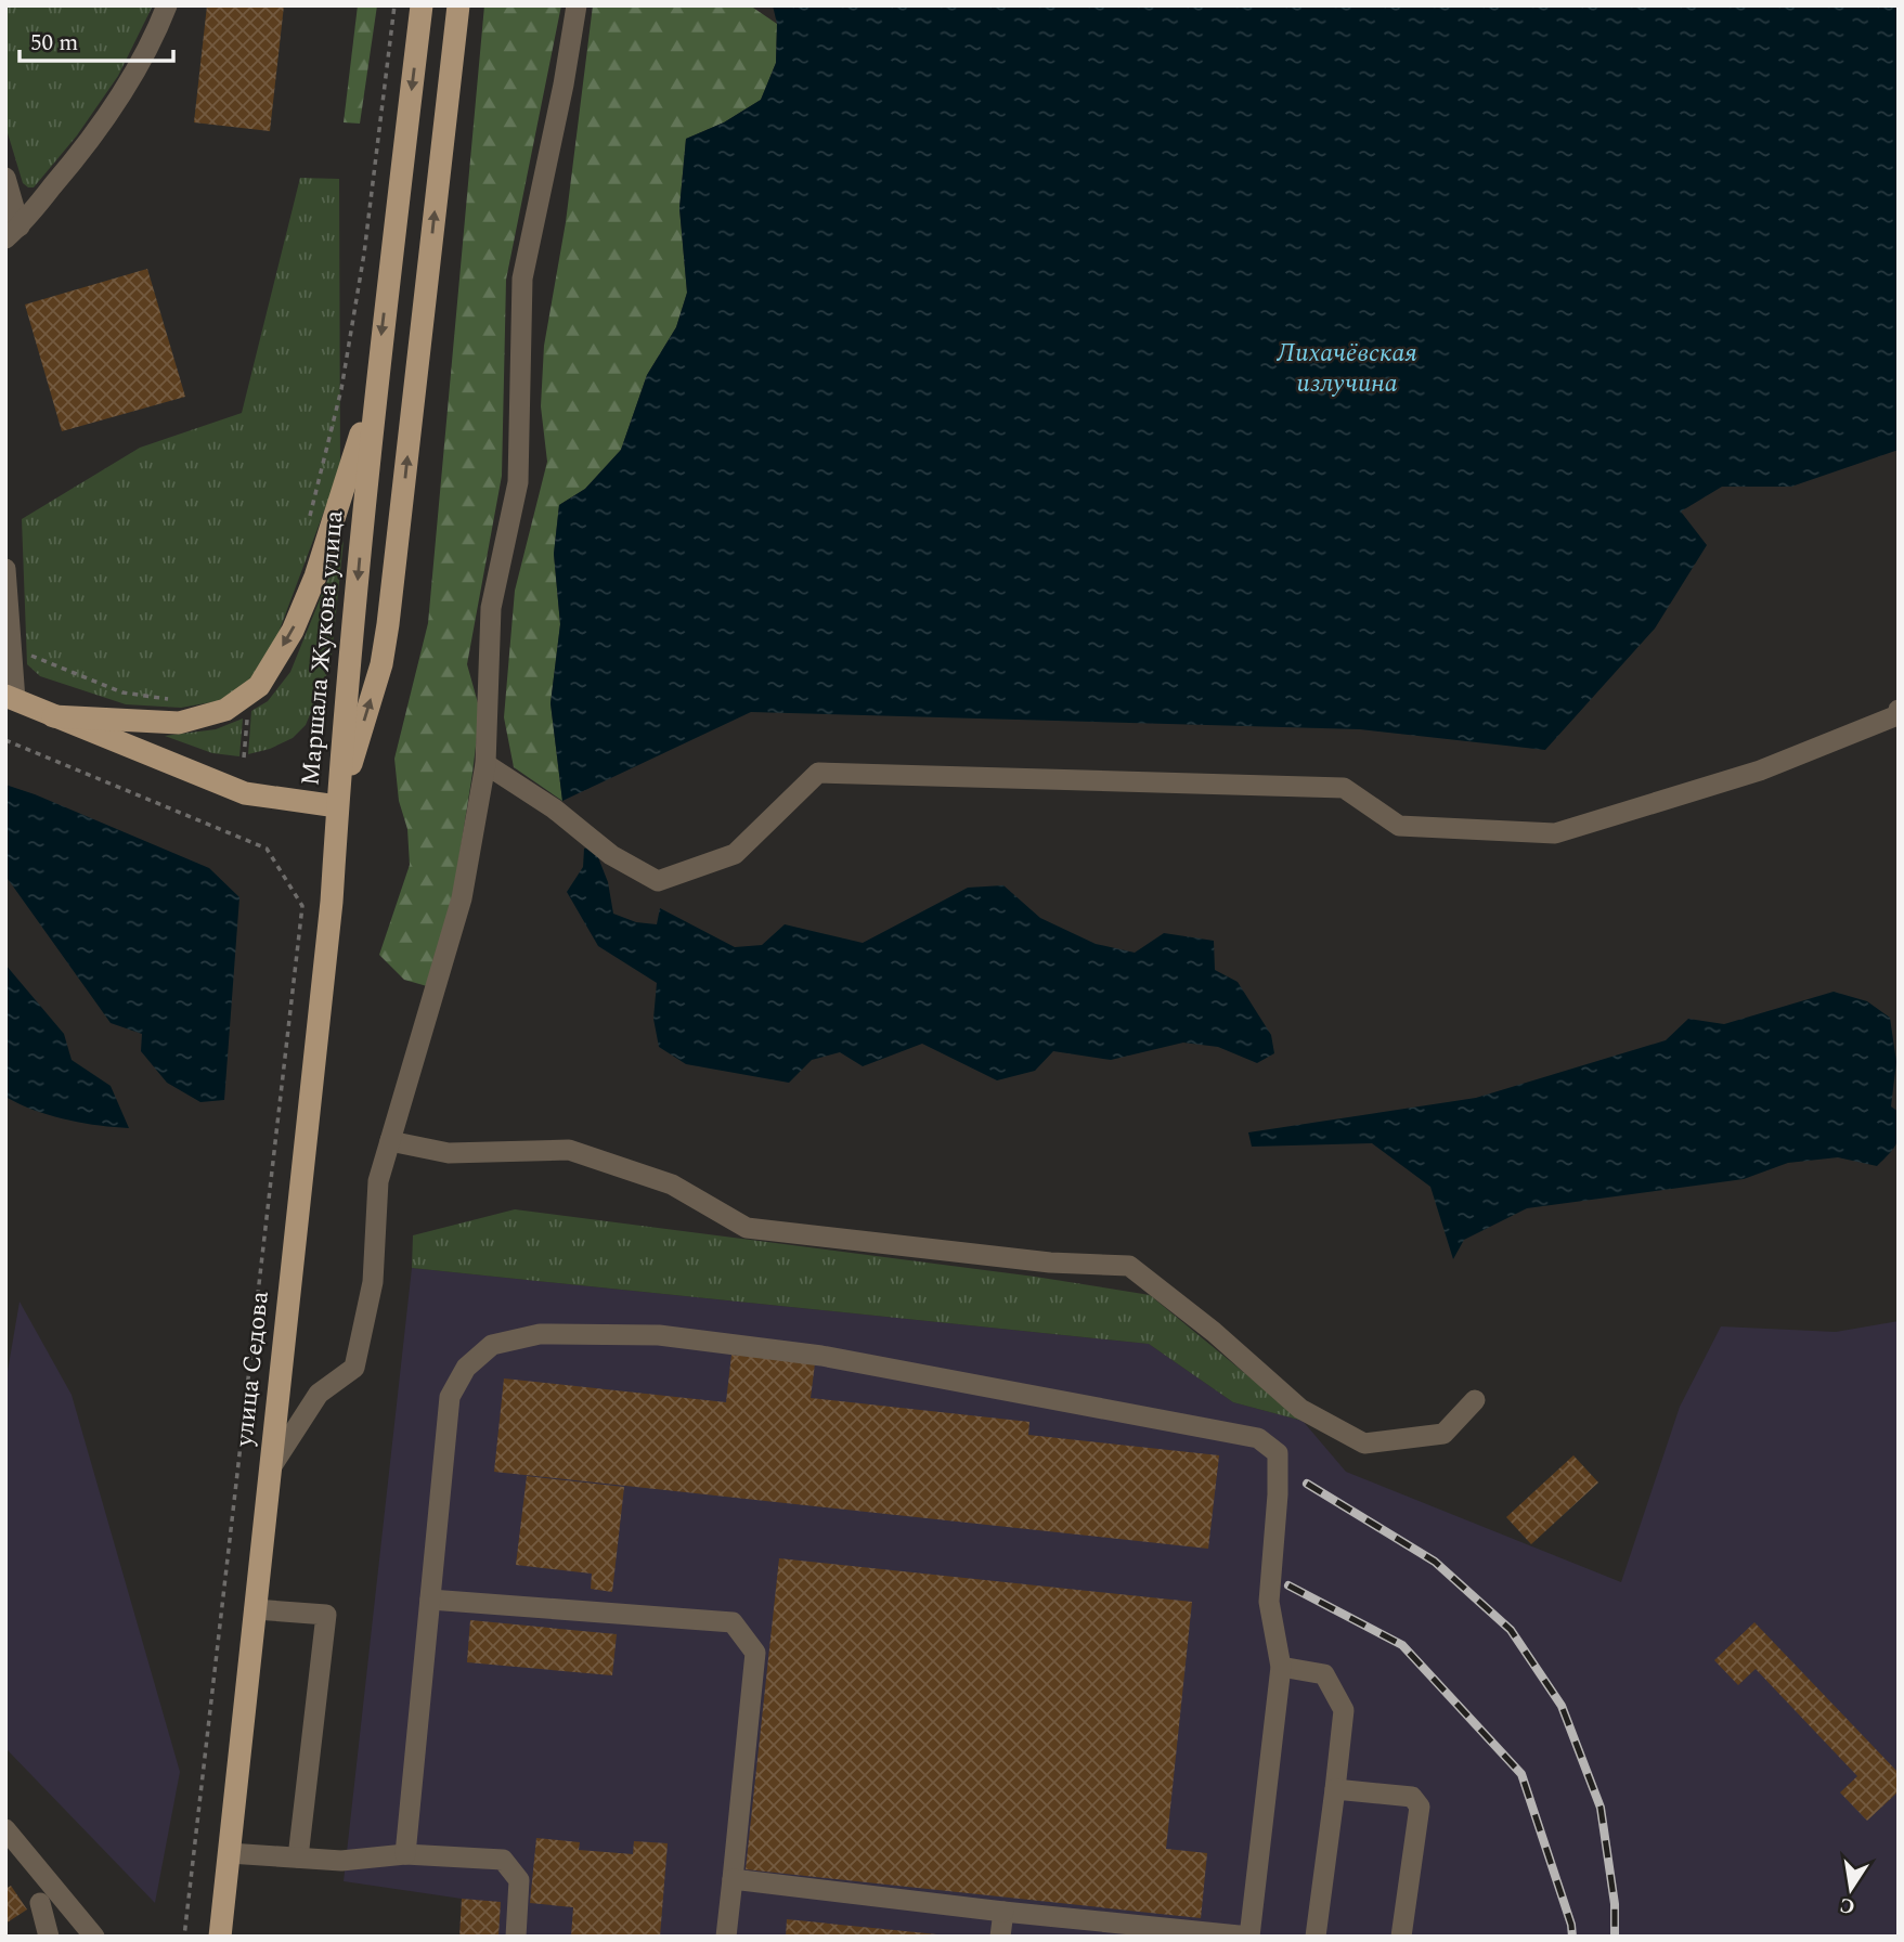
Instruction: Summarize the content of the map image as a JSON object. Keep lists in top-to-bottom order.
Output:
{
  "streets": {
    "main road": ["Маршала Жукова улица", "улица Седова"]
  },
  "crossings": [
    ["Маршала Жукова улица", "улица Седова"]
  ],
  "water": ["Лихачёвская излучина"],
  "scale_bar": "50 m",
  "north": "bottom"
}
